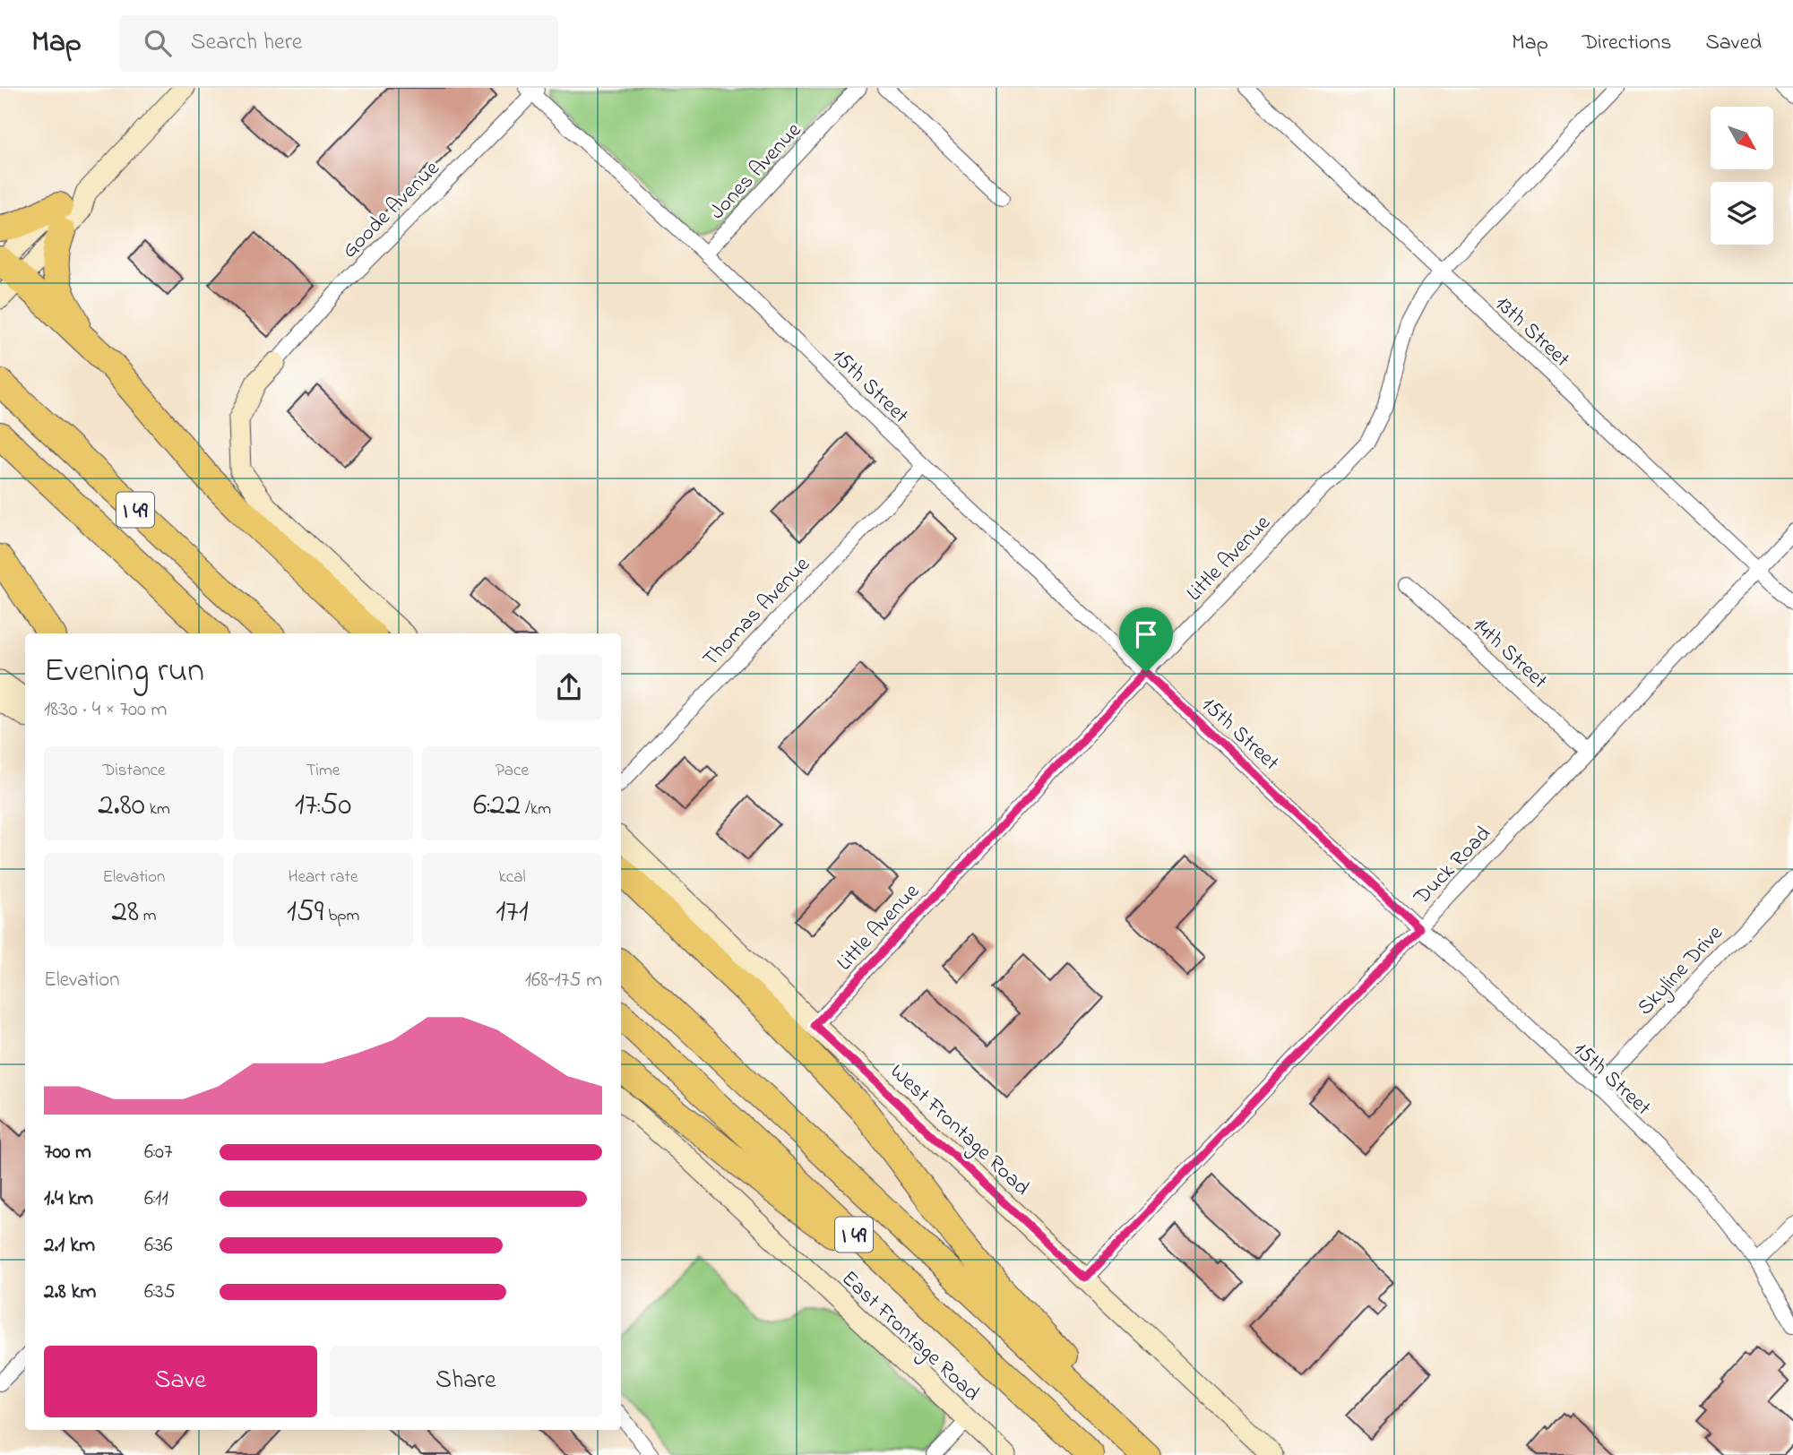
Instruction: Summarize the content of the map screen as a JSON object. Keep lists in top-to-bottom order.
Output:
{
  "streets": {
    "highway": ["I 49"],
    "street": [
      "Jones Avenue",
      "Goode Avenue",
      "13th Street",
      "15th Street",
      "Little Avenue",
      "Thomas Avenue",
      "14th Street",
      "Duck Road",
      "Skyline Drive",
      "West Frontage Road",
      "East Frontage Road"
    ]
  },
  "crossings": [
    ["Jones Avenue", "15th Street"],
    ["Goode Avenue", "15th Street"],
    ["13th Street", "Little Avenue"],
    ["13th Street", "Duck Road"],
    ["15th Street", "Little Avenue"],
    ["15th Street", "Thomas Avenue"],
    ["15th Street", "Duck Road"],
    ["15th Street", "Skyline Drive"],
    ["Little Avenue", "West Frontage Road"],
    ["14th Street", "Duck Road"],
    ["Duck Road", "West Frontage Road"]
  ],
  "north": "bottom right",
  "page": {
    "header": "Map",
    "search": "Search here",
    "nav": ["Map", "Directions", "Saved"],
    "heading": ["Evening run", "18:30 · 4 × 700 m"],
    "stats": [
      ["Distance", "2.80 km"],
      ["Time", "17:50"],
      ["Pace", "6:22 /km"],
      ["Elevation", "28 m"],
      ["Heart rate", "159 bpm"],
      ["kcal", "171"]
    ],
    "chart": ["Elevation", "168–175 m"],
    "list": [
      {
        "name": "700 m",
        "note": "6:07"
      },
      {
        "name": "1.4 km",
        "note": "6:11"
      },
      {
        "name": "2.1 km",
        "note": "6:36"
      },
      {
        "name": "2.8 km",
        "note": "6:35"
      }
    ],
    "buttons": ["Save", "Share"]
  }
}
